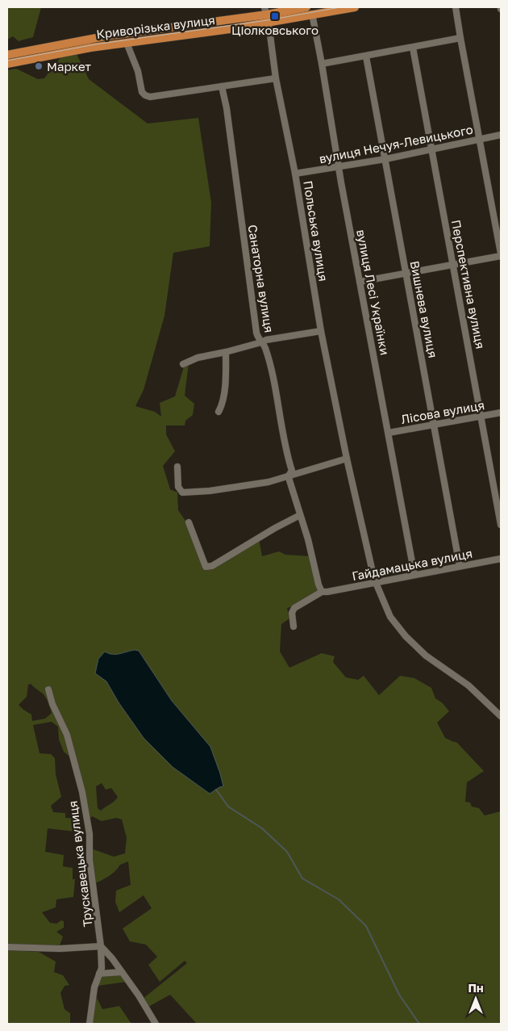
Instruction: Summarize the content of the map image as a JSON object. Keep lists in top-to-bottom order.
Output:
{
  "streets": {
    "main road": ["Криворізька вулиця"],
    "street": [
      "вулиця Нечуя-Левицького",
      "Польська вулиця",
      "Санаторна вулиця",
      "Перспективна вулиця",
      "вулиця Лесі Українки",
      "Вишнева вулиця",
      "Лісова вулиця",
      "Гайдамацька вулиця",
      "Трускавецька вулиця"
    ]
  },
  "crossings": [
    ["Криворізька вулиця", "Польська вулиця"],
    ["Криворізька вулиця", "вулиця Лесі Українки"],
    ["вулиця Нечуя-Левицького", "Польська вулиця"],
    ["вулиця Нечуя-Левицького", "Перспективна вулиця"],
    ["вулиця Нечуя-Левицького", "вулиця Лесі Українки"],
    ["вулиця Нечуя-Левицького", "Вишнева вулиця"],
    ["Польська вулиця", "Гайдамацька вулиця"],
    ["Санаторна вулиця", "Гайдамацька вулиця"],
    ["Перспективна вулиця", "Лісова вулиця"],
    ["вулиця Лесі Українки", "Лісова вулиця"],
    ["вулиця Лесі Українки", "Гайдамацька вулиця"],
    ["Вишнева вулиця", "Лісова вулиця"],
    ["Вишнева вулиця", "Гайдамацька вулиця"]
  ],
  "places": {
    "transit": ["Ціолковського"],
    "other": ["Маркет"]
  },
  "north": "top"
}
